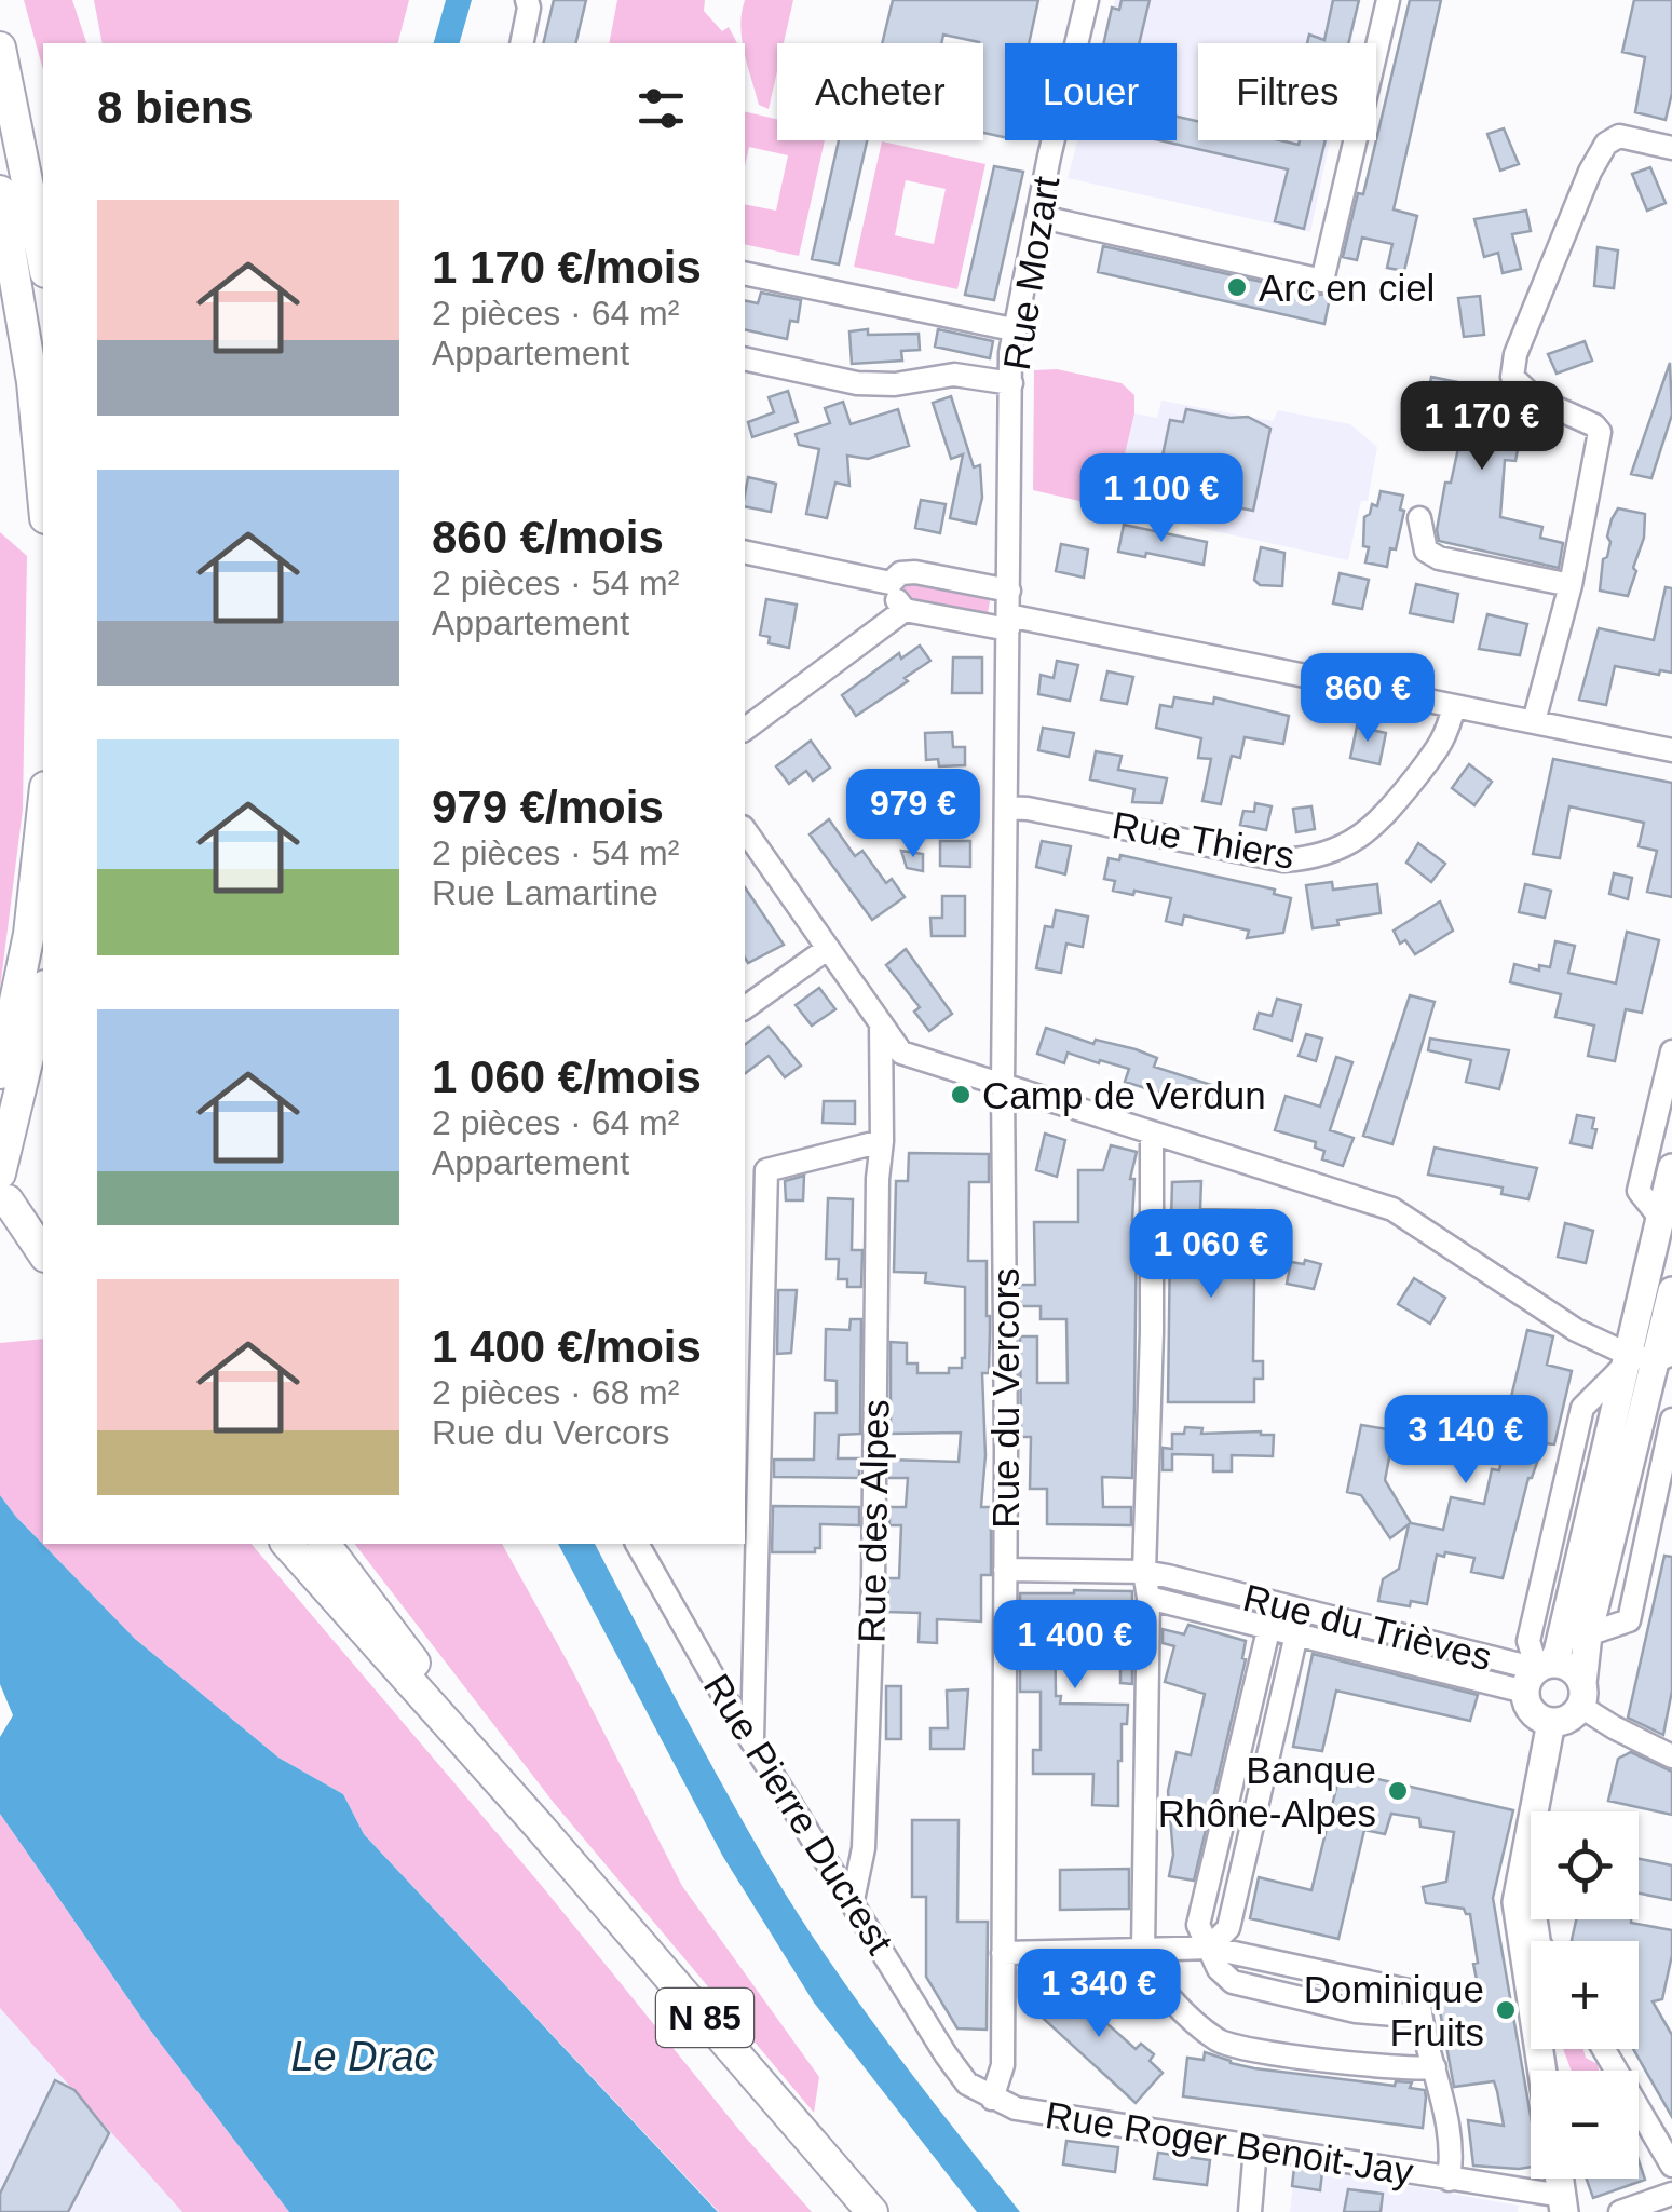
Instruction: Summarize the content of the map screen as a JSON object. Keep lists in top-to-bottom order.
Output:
{
  "streets": {
    "highway": ["N 85"],
    "street": [
      "Rue Mozart",
      "Rue Thiers",
      "Rue du Vercors",
      "Rue des Alpes",
      "Rue du Trièves",
      "Rue Pierre Ducrest",
      "Rue Roger Benoit-Jay"
    ]
  },
  "crossings": [
    ["Rue Mozart", "Rue Thiers"],
    ["Rue Mozart", "Rue du Vercors"],
    ["Rue Thiers", "Rue du Vercors"],
    ["Rue du Vercors", "Rue du Trièves"],
    ["Rue du Vercors", "Rue Roger Benoit-Jay"],
    ["Rue des Alpes", "Rue Pierre Ducrest"],
    ["Rue Pierre Ducrest", "Rue Roger Benoit-Jay"]
  ],
  "water": ["Le Drac"],
  "places": [
    "Arc en ciel",
    "Camp de Verdun",
    "Banque Rhône-Alpes",
    "Dominique Fruits"
  ],
  "page": {
    "chip": ["Acheter", "Louer", "Filtres"],
    "heading": "8 biens",
    "list": [
      {
        "name": "1 170 €/mois",
        "note": "2 pièces · 64 m² · Appartement"
      },
      {
        "name": "860 €/mois",
        "note": "2 pièces · 54 m² · Appartement"
      },
      {
        "name": "979 €/mois",
        "note": "2 pièces · 54 m² · Rue Lamartine"
      },
      {
        "name": "1 060 €/mois",
        "note": "2 pièces · 64 m² · Appartement"
      },
      {
        "name": "1 400 €/mois",
        "note": "2 pièces · 68 m² · Rue du Vercors"
      }
    ],
    "price": [
      "1 170 €",
      "1 100 €",
      "860 €",
      "979 €",
      "1 060 €",
      "3 140 €",
      "1 400 €",
      "1 340 €"
    ],
    "map_buttons": ["+", "−"]
  }
}
